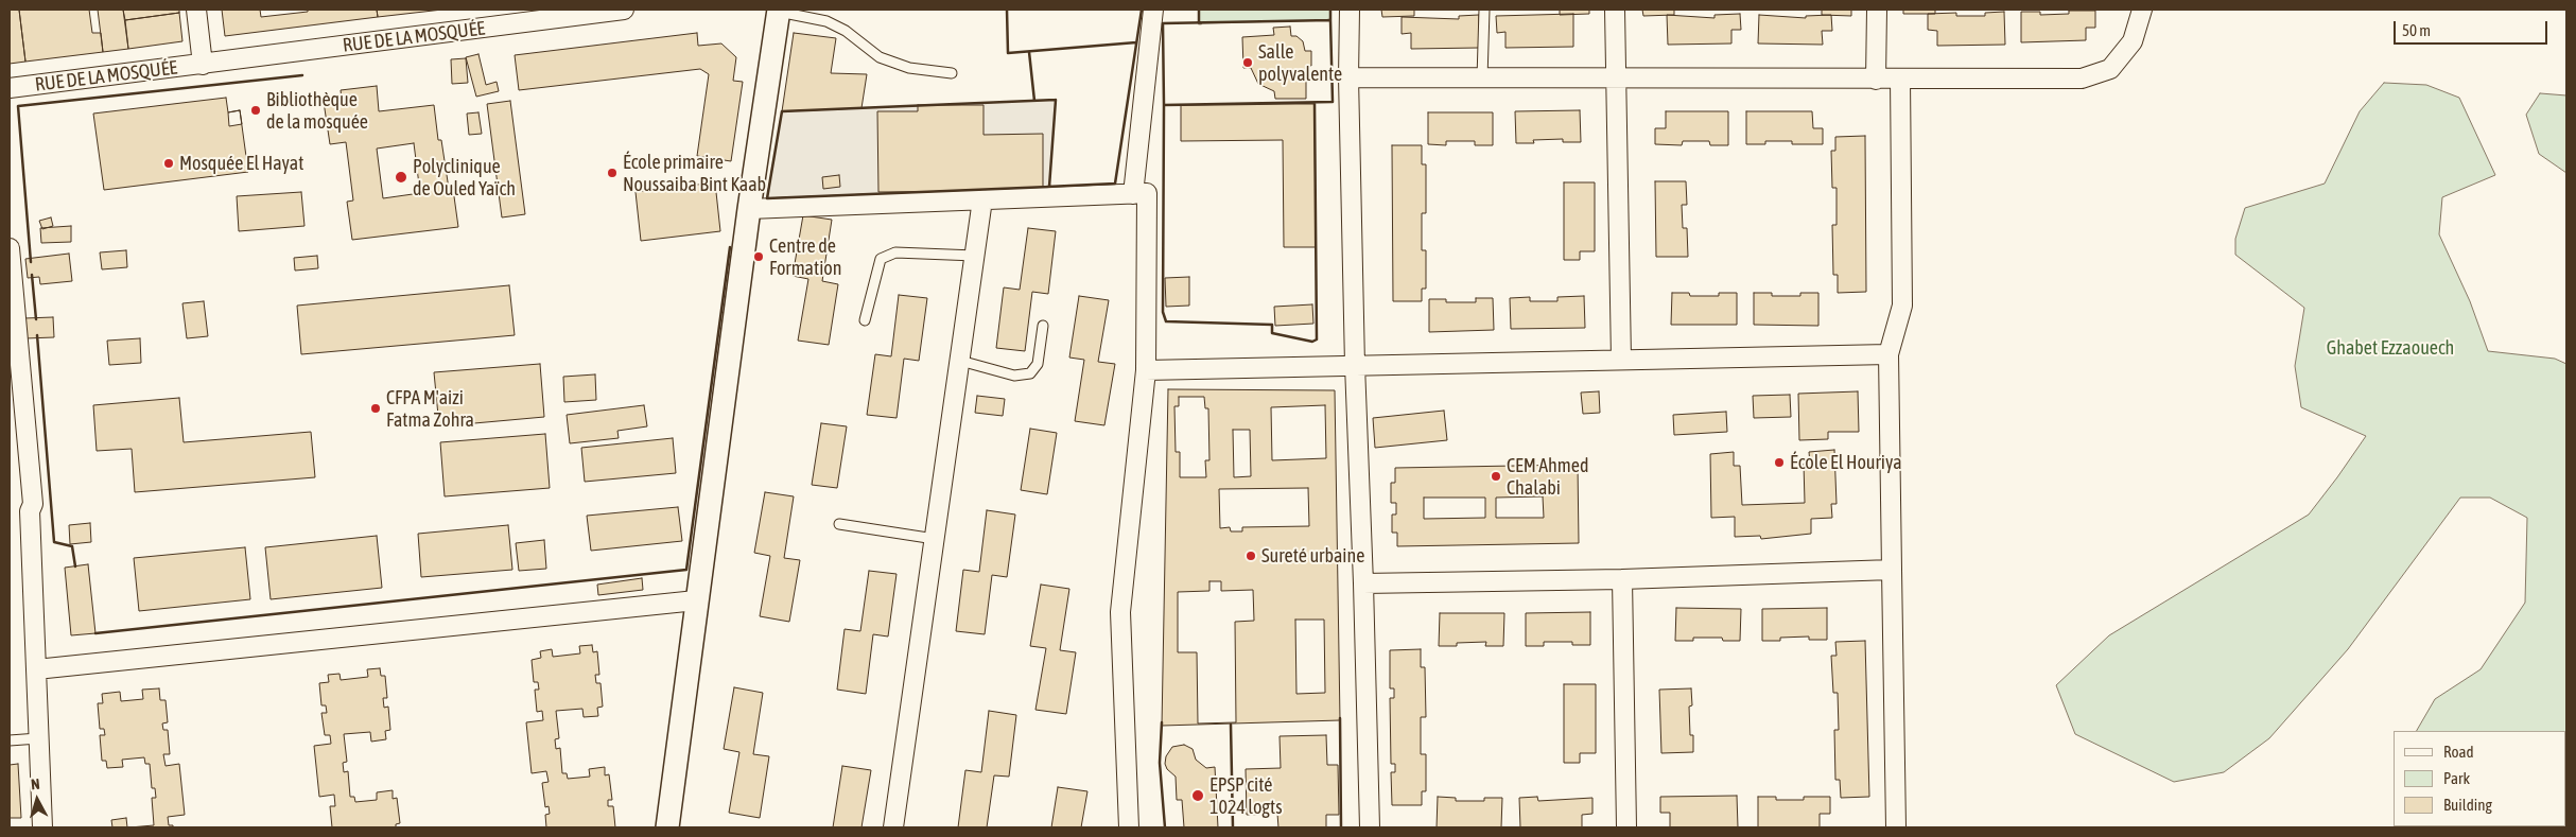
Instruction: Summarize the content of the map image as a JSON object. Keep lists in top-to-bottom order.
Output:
{
  "streets": {
    "street": ["RUE DE LA MOSQUÉE"]
  },
  "parks": ["Ghabet Ezzaouech"],
  "places": [
    "Salle polyvalente",
    "Bibliothèque de la mosquée",
    "Mosquée El Hayat",
    "École primaire Noussaiba Bint Kaab",
    "Polyclinique de Ouled Yaïch",
    "Centre de Formation",
    "CFPA M'aizi Fatma Zohra",
    "École El Houriya",
    "CEM Ahmed Chalabi",
    "Sureté urbaine",
    "EPSP cité 1024 logts"
  ],
  "legend": ["Road", "Park", "Building"],
  "scale_bar": "50 m",
  "north": "top"
}
